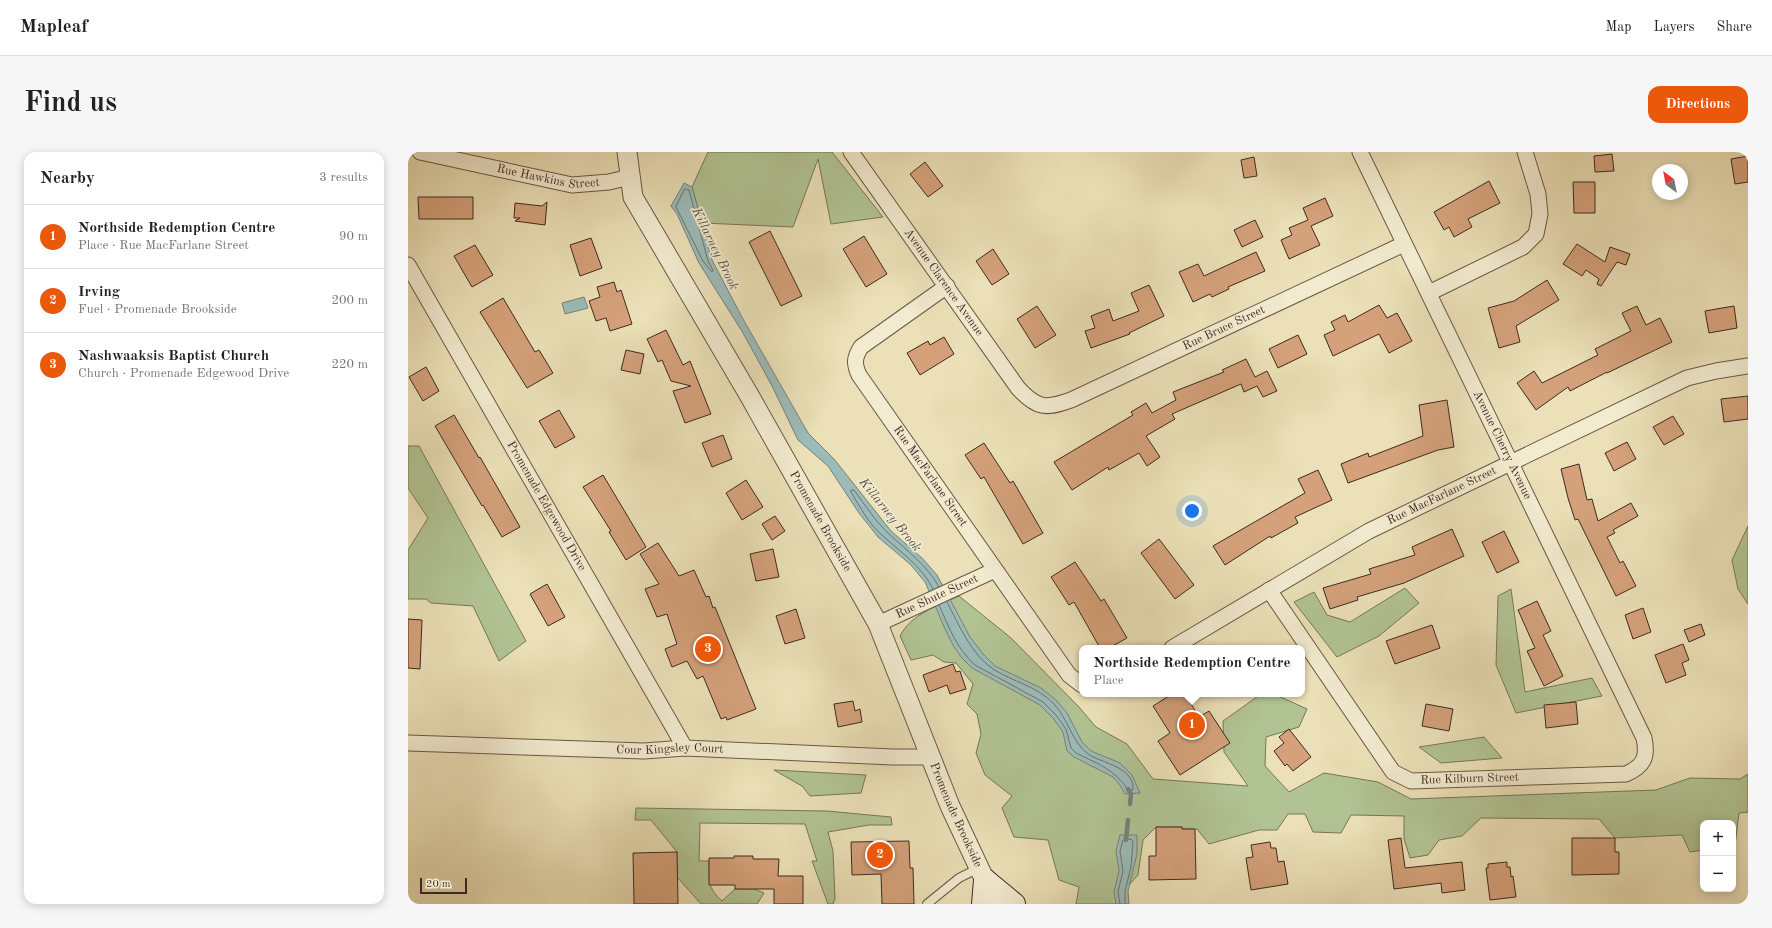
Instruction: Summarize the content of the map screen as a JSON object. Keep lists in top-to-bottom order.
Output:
{
  "streets": {
    "street": [
      "Rue Hawkins Street",
      "Avenue Clarence Avenue",
      "Rue Bruce Street",
      "Avenue Cherry Avenue",
      "Rue MacFarlane Street",
      "Promenade Edgewood Drive",
      "Promenade Brookside",
      "Rue Shute Street",
      "Cour Kingsley Court",
      "Rue Kilburn Street"
    ]
  },
  "crossings": [
    ["Rue Hawkins Street", "Promenade Brookside"],
    ["Avenue Clarence Avenue", "Rue Bruce Street"],
    ["Avenue Clarence Avenue", "Rue MacFarlane Street"],
    ["Rue Bruce Street", "Avenue Cherry Avenue"],
    ["Avenue Cherry Avenue", "Rue MacFarlane Street"],
    ["Avenue Cherry Avenue", "Rue Kilburn Street"],
    ["Rue MacFarlane Street", "Rue Shute Street"],
    ["Rue MacFarlane Street", "Rue Kilburn Street"],
    ["Promenade Edgewood Drive", "Cour Kingsley Court"],
    ["Promenade Brookside", "Rue Shute Street"],
    ["Promenade Brookside", "Cour Kingsley Court"]
  ],
  "water": ["Killarney Brook"],
  "scale_bar": "20 m",
  "north": "top left",
  "page": {
    "header": "Mapleaf",
    "nav": ["Map", "Layers", "Share"],
    "buttons": "Directions",
    "title": "Find us",
    "heading": ["Nearby", "3 results"],
    "list": [
      {
        "mark": "1",
        "name": "Northside Redemption Centre",
        "note": "Place · Rue MacFarlane Street",
        "value": "90 m"
      },
      {
        "mark": "2",
        "name": "Irving",
        "note": "Fuel · Promenade Brookside",
        "value": "200 m"
      },
      {
        "mark": "3",
        "name": "Nashwaaksis Baptist Church",
        "note": "Church · Promenade Edgewood Drive",
        "value": "220 m"
      }
    ],
    "pins": ["3", "1", "2"],
    "popup": ["Northside Redemption Centre", "Place"],
    "map_buttons": ["+", "−"],
    "scale": "20 m"
  }
}
